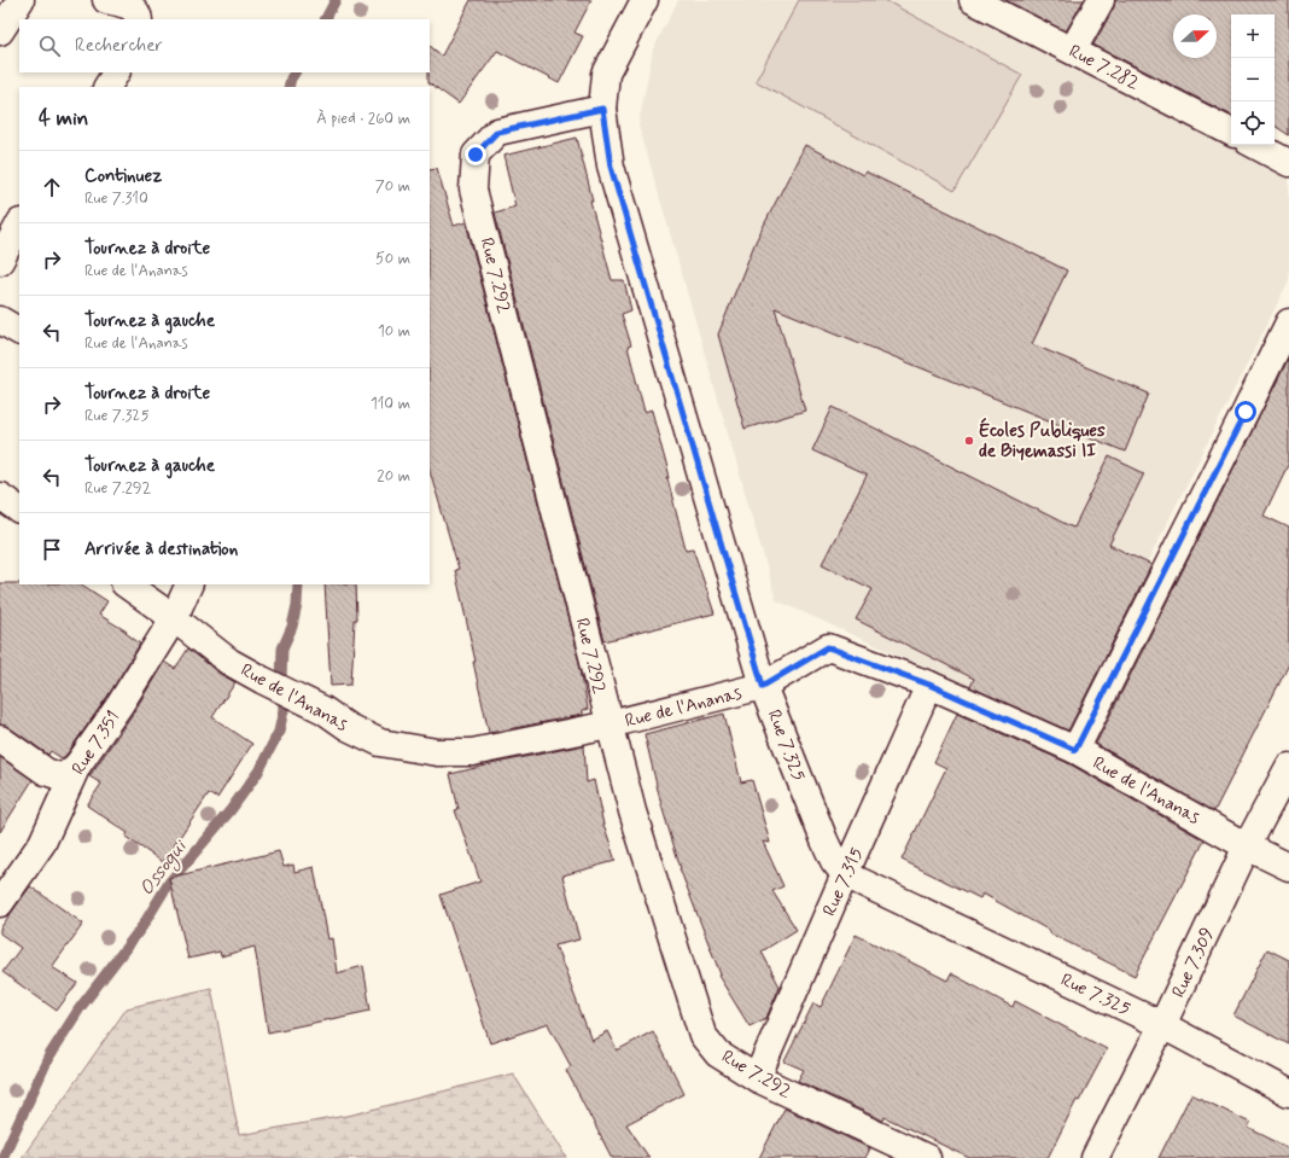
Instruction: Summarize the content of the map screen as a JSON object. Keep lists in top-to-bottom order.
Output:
{
  "streets": {
    "street": [
      "Rue 7.282",
      "Rue 7.292",
      "Rue de l'Ananas",
      "Rue 7.351",
      "Rue 7.325",
      "Rue 7.315",
      "Rue 7.309"
    ]
  },
  "crossings": [
    ["Rue 7.292", "Rue de l'Ananas"],
    ["Rue 7.292", "Rue 7.325"],
    ["Rue 7.292", "Rue 7.315"],
    ["Rue de l'Ananas", "Rue 7.351"],
    ["Rue de l'Ananas", "Rue 7.325"],
    ["Rue de l'Ananas", "Rue 7.315"],
    ["Rue de l'Ananas", "Rue 7.309"],
    ["Rue 7.325", "Rue 7.315"],
    ["Rue 7.325", "Rue 7.309"]
  ],
  "water": ["Ossogui"],
  "places": ["Écoles Publiques de Biyemassi II"],
  "north": "right",
  "page": {
    "map_buttons": ["+", "−"],
    "search": "Rechercher",
    "heading": ["4 min", "À pied · 260 m"],
    "list": [
      ["Continuez", "Rue 7.310", "70 m"],
      ["Tournez à droite", "Rue de l'Ananas", "50 m"],
      ["Tournez à gauche", "Rue de l'Ananas", "10 m"],
      ["Tournez à droite", "Rue 7.325", "110 m"],
      ["Tournez à gauche", "Rue 7.292", "20 m"],
      "Arrivée à destination"
    ]
  }
}
